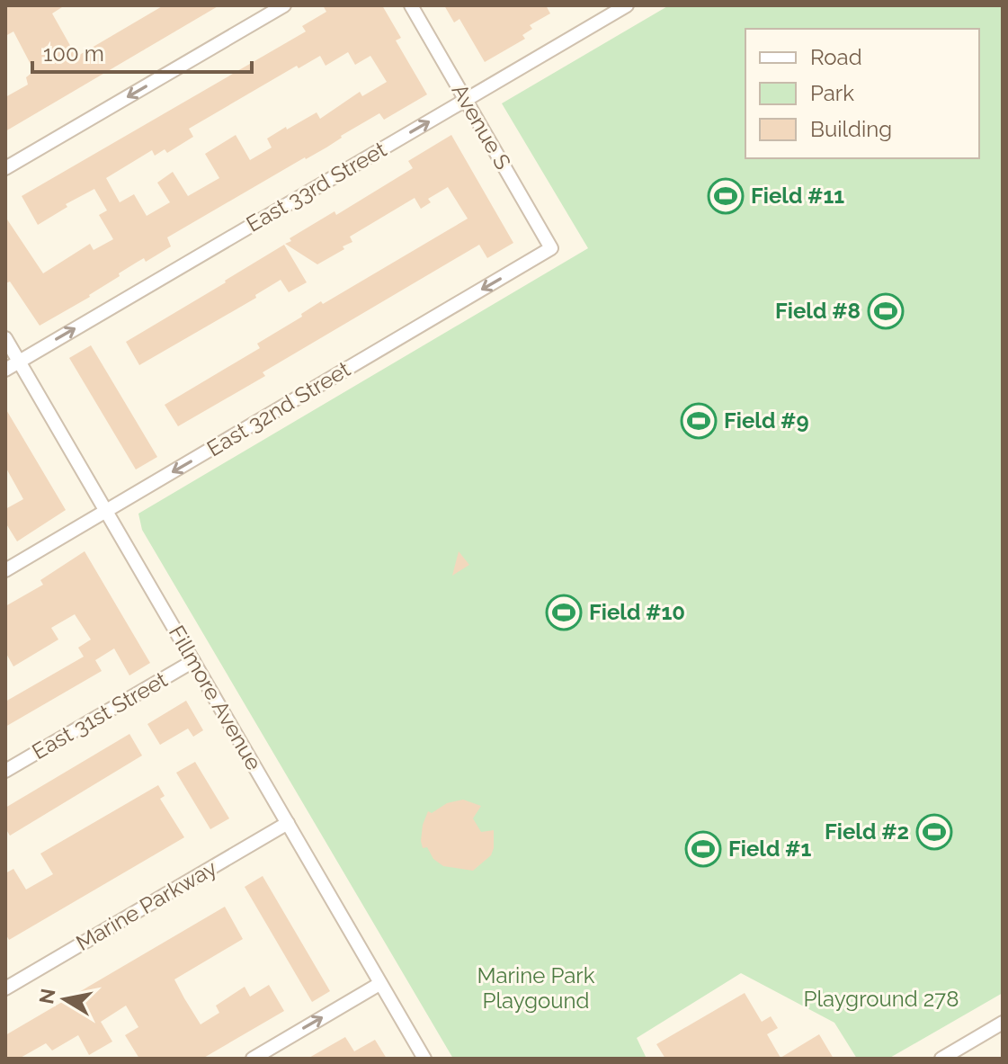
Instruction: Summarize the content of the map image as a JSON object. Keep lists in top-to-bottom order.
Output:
{
  "streets": {
    "street": [
      "Avenue S",
      "East 33rd Street",
      "East 32nd Street",
      "Fillmore Avenue",
      "East 31st Street",
      "Marine Parkway"
    ]
  },
  "crossings": [
    ["Avenue S", "East 33rd Street"],
    ["Avenue S", "East 32nd Street"],
    ["East 33rd Street", "Fillmore Avenue"],
    ["East 32nd Street", "Fillmore Avenue"],
    ["Fillmore Avenue", "East 31st Street"],
    ["Fillmore Avenue", "Marine Parkway"]
  ],
  "one_way": ["East 33rd Street", "East 32nd Street"],
  "parks": ["Marine Park Playgound", "Playground 278"],
  "places": {
    "sports": [
      "Field #11",
      "Field #8",
      "Field #9",
      "Field #10",
      "Field #2",
      "Field #1"
    ]
  },
  "legend": ["Road", "Park", "Building"],
  "scale_bar": "100 m",
  "north": "left"
}
